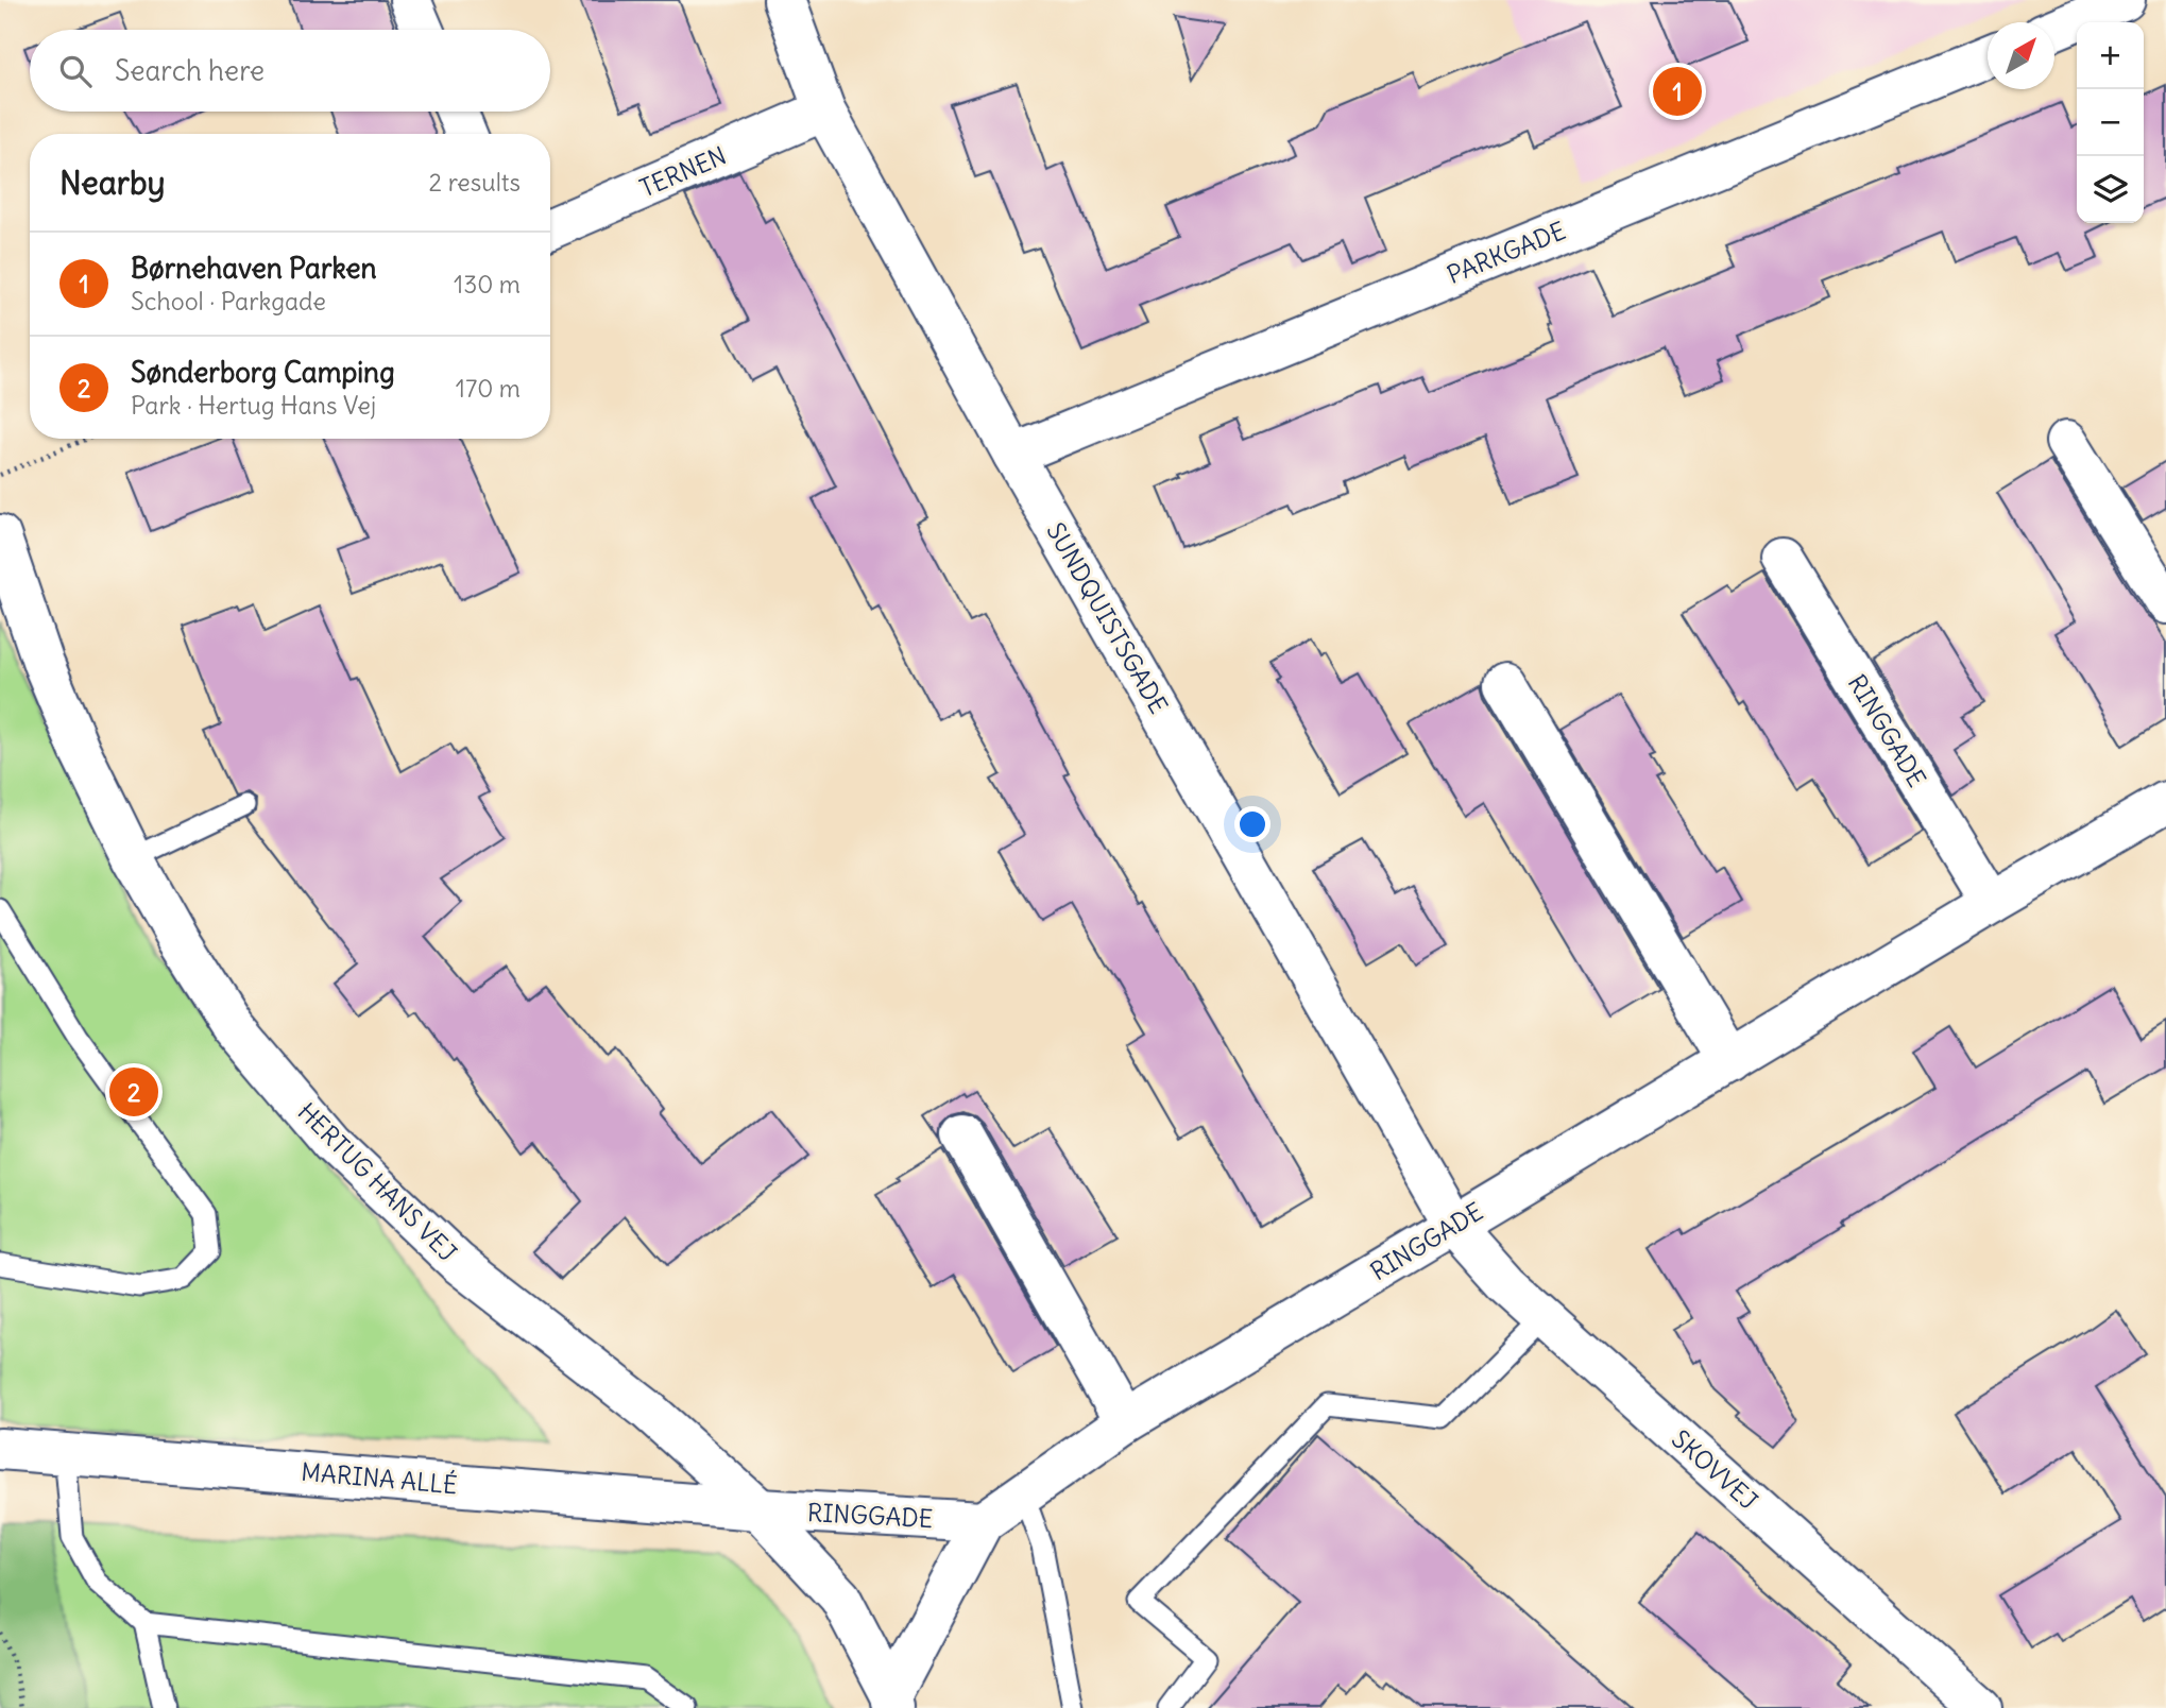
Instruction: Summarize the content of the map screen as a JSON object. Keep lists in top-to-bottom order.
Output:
{
  "streets": {
    "street": [
      "TERNEN",
      "PARKGADE",
      "SUNDQUISTSGADE",
      "RINGGADE",
      "HERTUG HANS VEJ",
      "SKOVVEJ",
      "MARINA ALLÉ"
    ]
  },
  "crossings": [
    ["TERNEN", "SUNDQUISTSGADE"],
    ["PARKGADE", "SUNDQUISTSGADE"],
    ["SUNDQUISTSGADE", "RINGGADE"],
    ["SUNDQUISTSGADE", "SKOVVEJ"],
    ["RINGGADE", "HERTUG HANS VEJ"],
    ["RINGGADE", "SKOVVEJ"],
    ["RINGGADE", "MARINA ALLÉ"],
    ["HERTUG HANS VEJ", "MARINA ALLÉ"]
  ],
  "north": "top right",
  "page": {
    "map_buttons": ["+", "−"],
    "search": "Search here",
    "pins": ["1", "2"],
    "heading": ["Nearby", "2 results"],
    "list": [
      {
        "mark": "1",
        "name": "Børnehaven Parken",
        "note": "School · Parkgade",
        "value": "130 m"
      },
      {
        "mark": "2",
        "name": "Sønderborg Camping",
        "note": "Park · Hertug Hans Vej",
        "value": "170 m"
      }
    ]
  }
}
